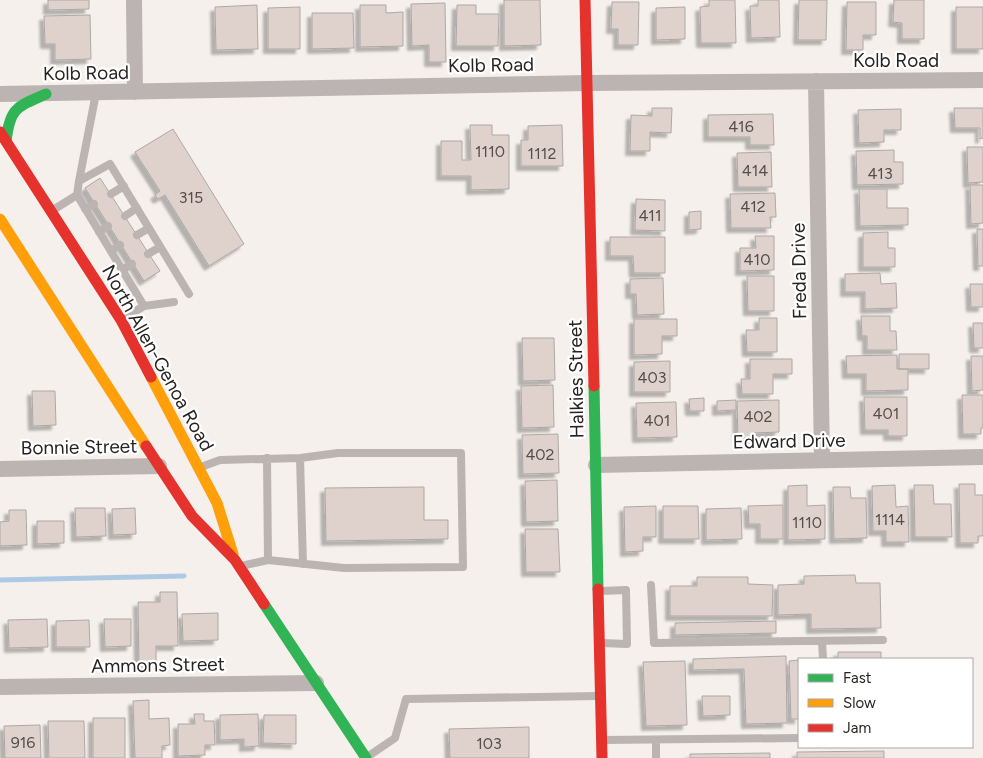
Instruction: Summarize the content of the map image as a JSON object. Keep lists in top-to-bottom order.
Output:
{
  "streets": {
    "main road": ["North Allen-Genoa Road", "Halkies Street"],
    "street": [
      "Kolb Road",
      "Freda Drive",
      "Edward Drive",
      "Bonnie Street",
      "Ammons Street"
    ]
  },
  "crossings": [
    ["Kolb Road", "Freda Drive"],
    ["Kolb Road", "Halkies Street"],
    ["Freda Drive", "Edward Drive"],
    ["North Allen-Genoa Road", "Bonnie Street"],
    ["North Allen-Genoa Road", "Ammons Street"],
    ["Halkies Street", "Edward Drive"]
  ],
  "house_numbers": [
    "416",
    "1110",
    "1112",
    "414",
    "413",
    "315",
    "412",
    "411",
    "410",
    "403",
    "401",
    "402",
    "401",
    "402",
    "1114",
    "1110",
    "916",
    "103"
  ],
  "legend": ["Fast", "Slow", "Jam"]
}
